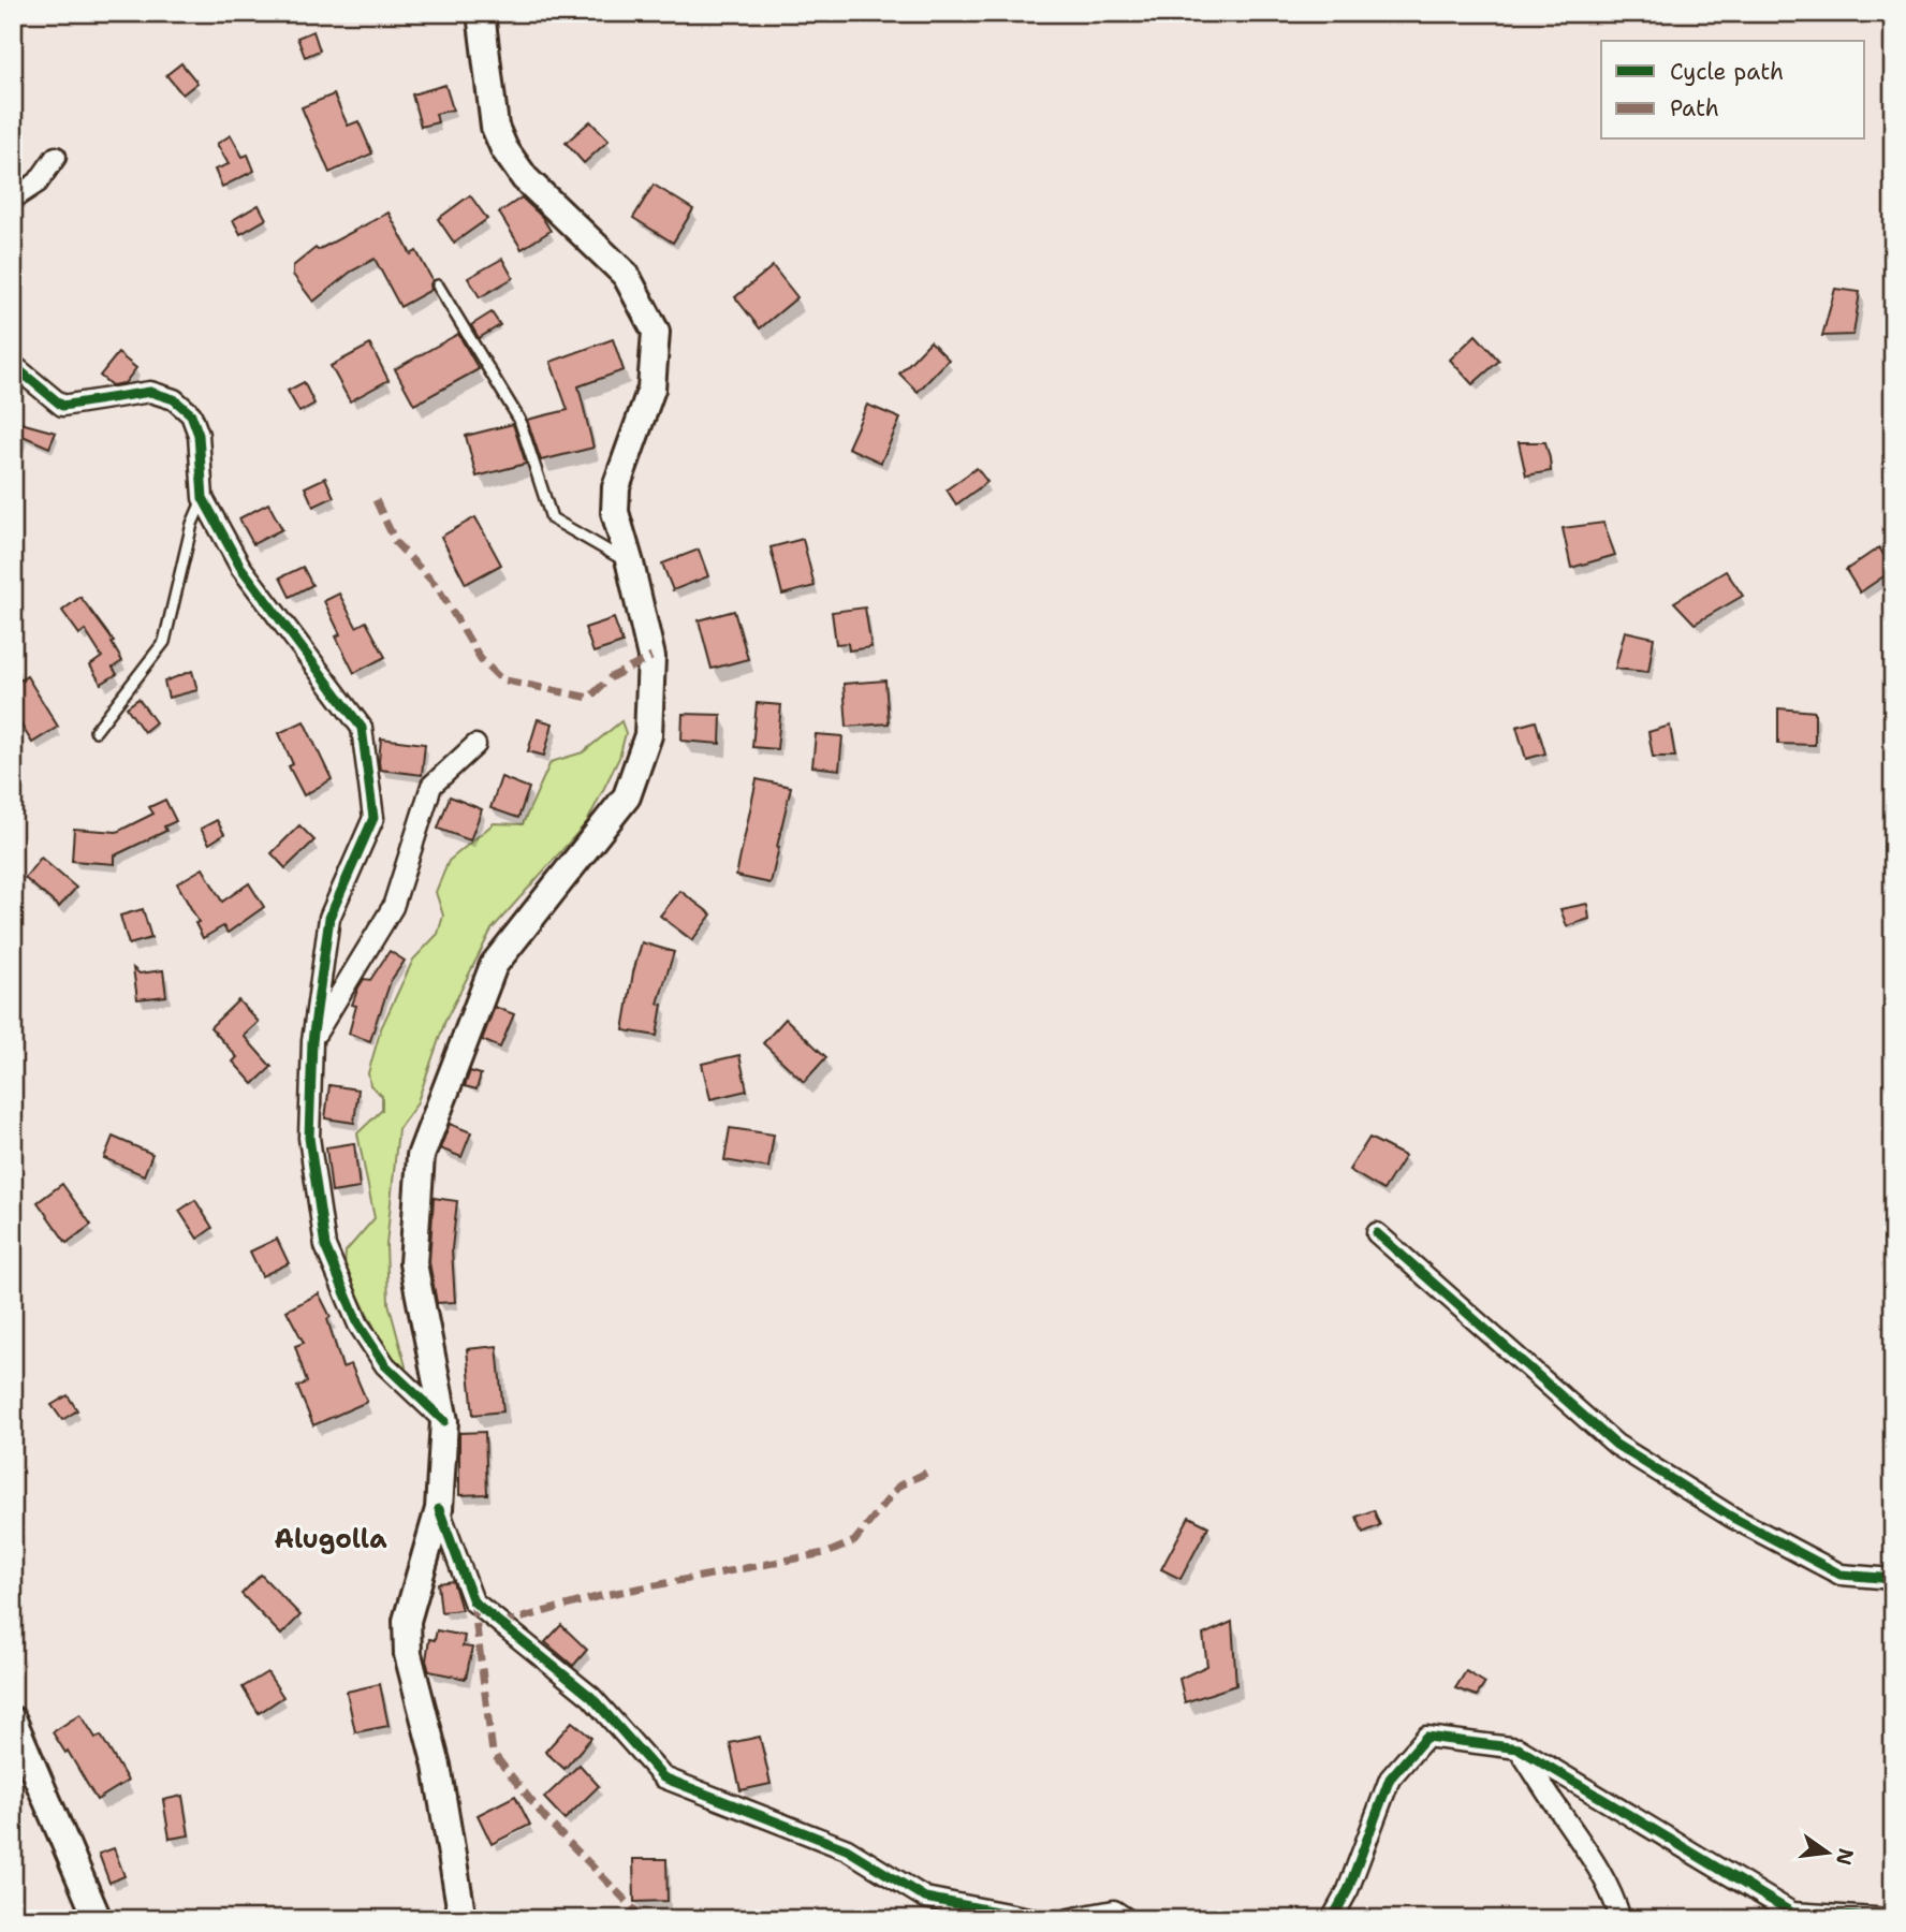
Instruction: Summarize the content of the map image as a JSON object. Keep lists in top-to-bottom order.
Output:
{
  "districts": ["Alugolla"],
  "legend": ["Cycle path", "Path"],
  "north": "right"
}
